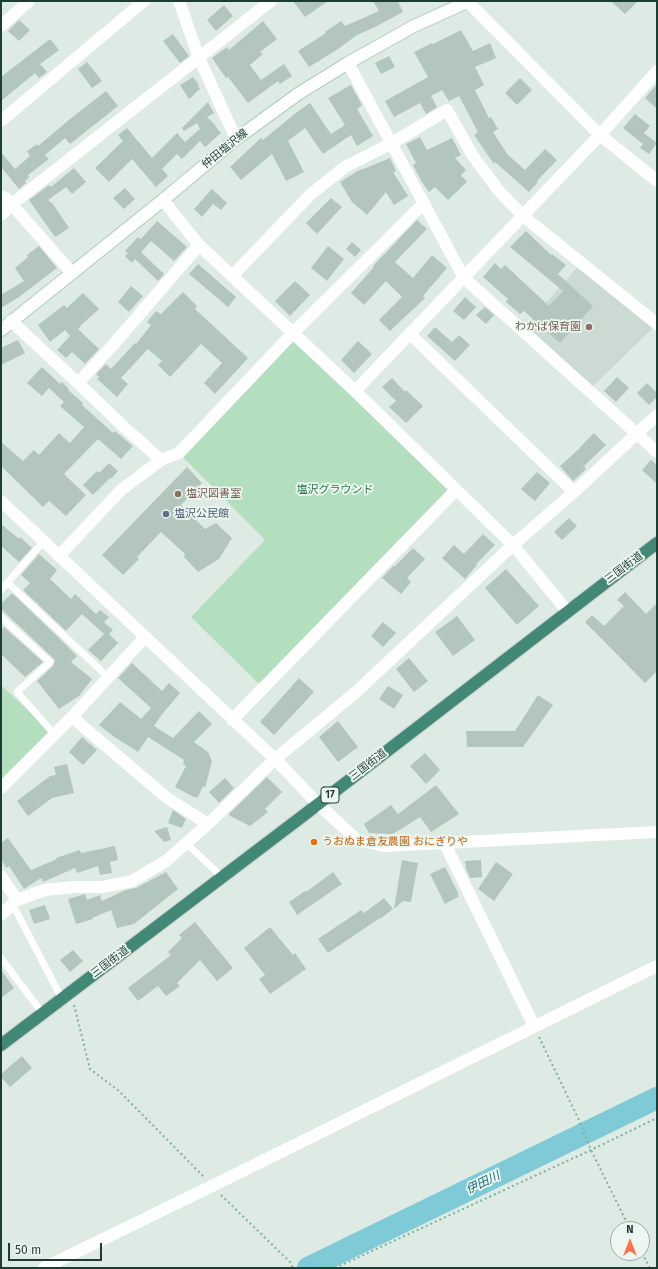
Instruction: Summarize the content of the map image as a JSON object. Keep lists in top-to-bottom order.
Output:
{
  "streets": {
    "highway": ["三国街道", "17"],
    "street": ["仲田塩沢線"]
  },
  "water": ["伊田川"],
  "parks": ["塩沢グラウンド"],
  "places": [
    "わかば保育園",
    "塩沢図書室",
    "塩沢公民館",
    "うおぬま倉友農園 おにぎりや"
  ],
  "scale_bar": "50 m",
  "north": "top"
}
